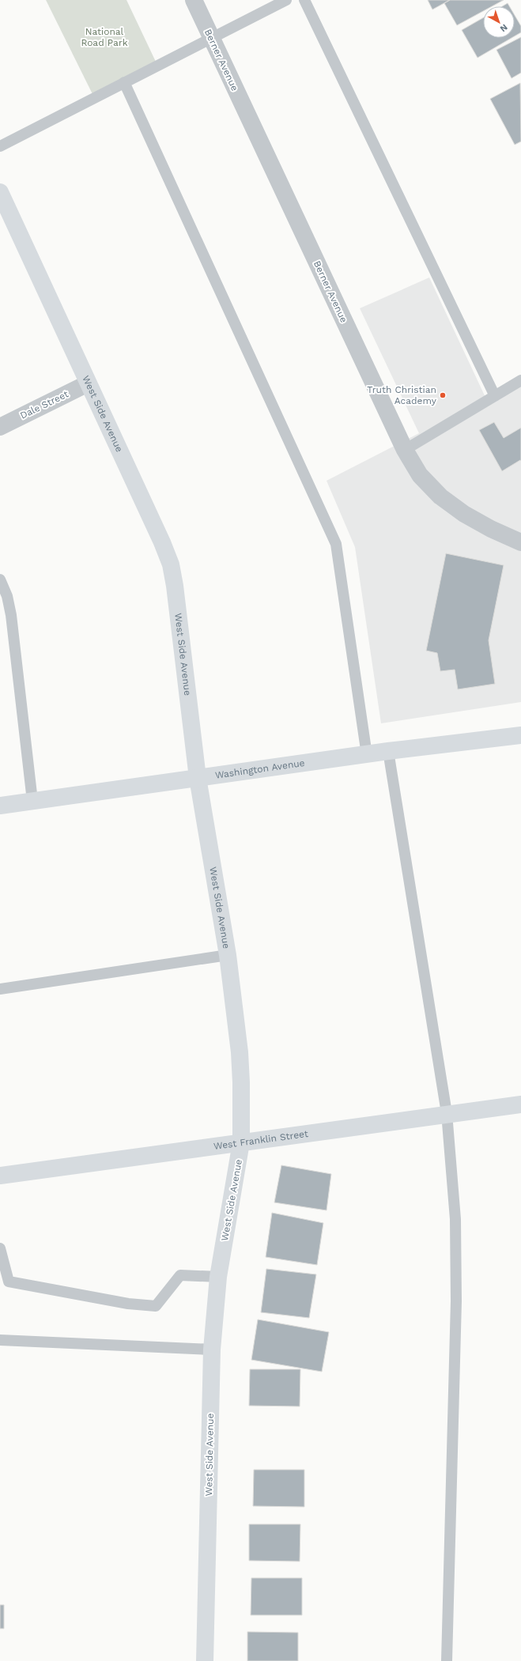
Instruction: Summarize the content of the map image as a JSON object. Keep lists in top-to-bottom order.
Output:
{
  "streets": {
    "street": [
      "Berner Avenue",
      "Dale Street",
      "West Side Avenue",
      "Washington Avenue",
      "West Franklin Street"
    ]
  },
  "crossings": [
    ["Dale Street", "West Side Avenue"],
    ["West Side Avenue", "Washington Avenue"],
    ["West Side Avenue", "West Franklin Street"]
  ],
  "parks": ["National Road Park"],
  "places": ["Truth Christian Academy"],
  "north": "bottom right"
}
